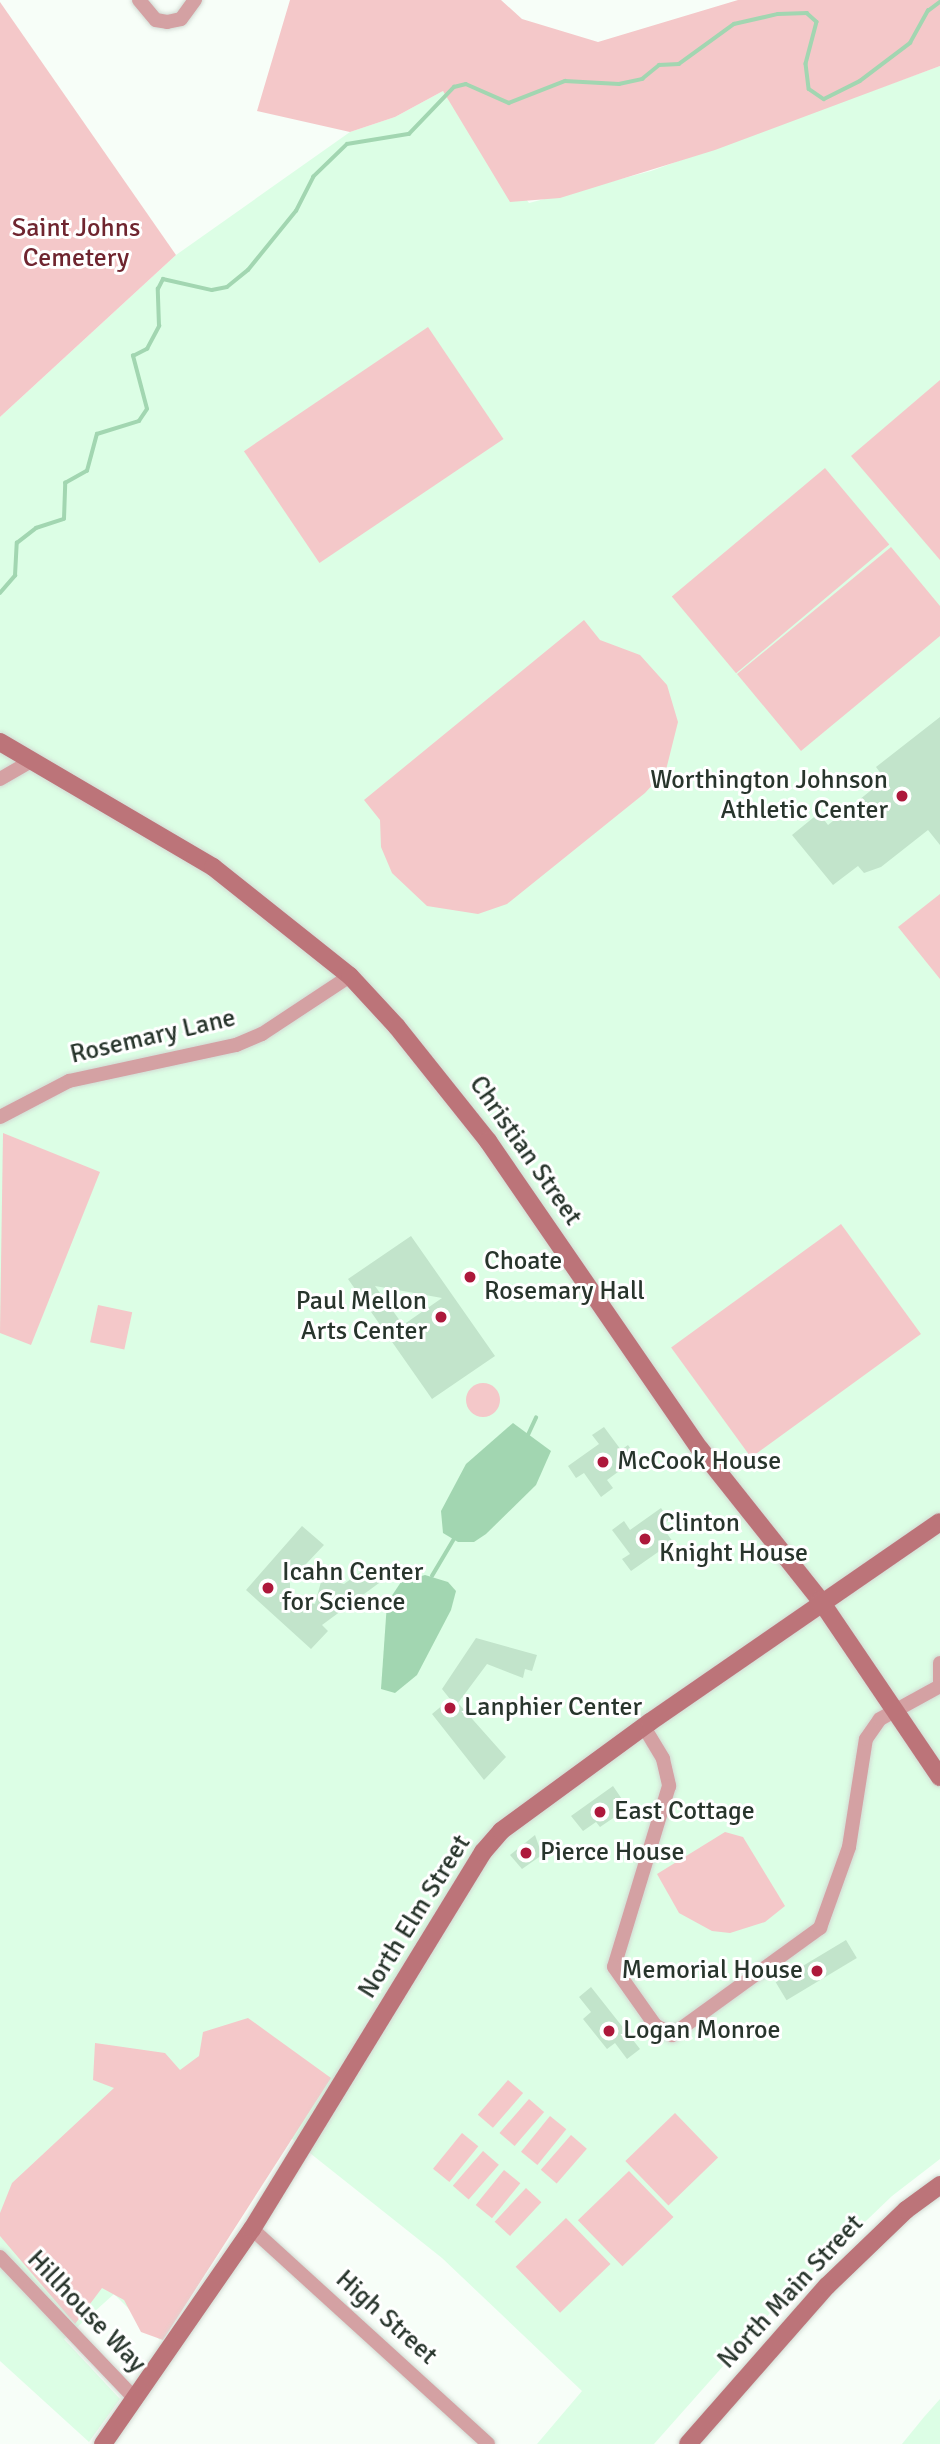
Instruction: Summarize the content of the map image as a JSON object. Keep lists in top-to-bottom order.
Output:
{
  "streets": {
    "main road": ["Christian Street", "North Elm Street", "North Main Street"],
    "street": ["Rosemary Lane", "Hillhouse Way", "High Street"]
  },
  "crossings": [
    ["Rosemary Lane", "Christian Street"],
    ["Christian Street", "North Elm Street"],
    ["North Elm Street", "Hillhouse Way"],
    ["North Elm Street", "High Street"]
  ],
  "parks": ["Saint Johns Cemetery"],
  "places": [
    "Worthington Johnson Athletic Center",
    "Choate Rosemary Hall",
    "Paul Mellon Arts Center",
    "McCook House",
    "Clinton Knight House",
    "Icahn Center for Science",
    "Lanphier Center",
    "East Cottage",
    "Pierce House",
    "Memorial House",
    "Logan Monroe"
  ]
}
